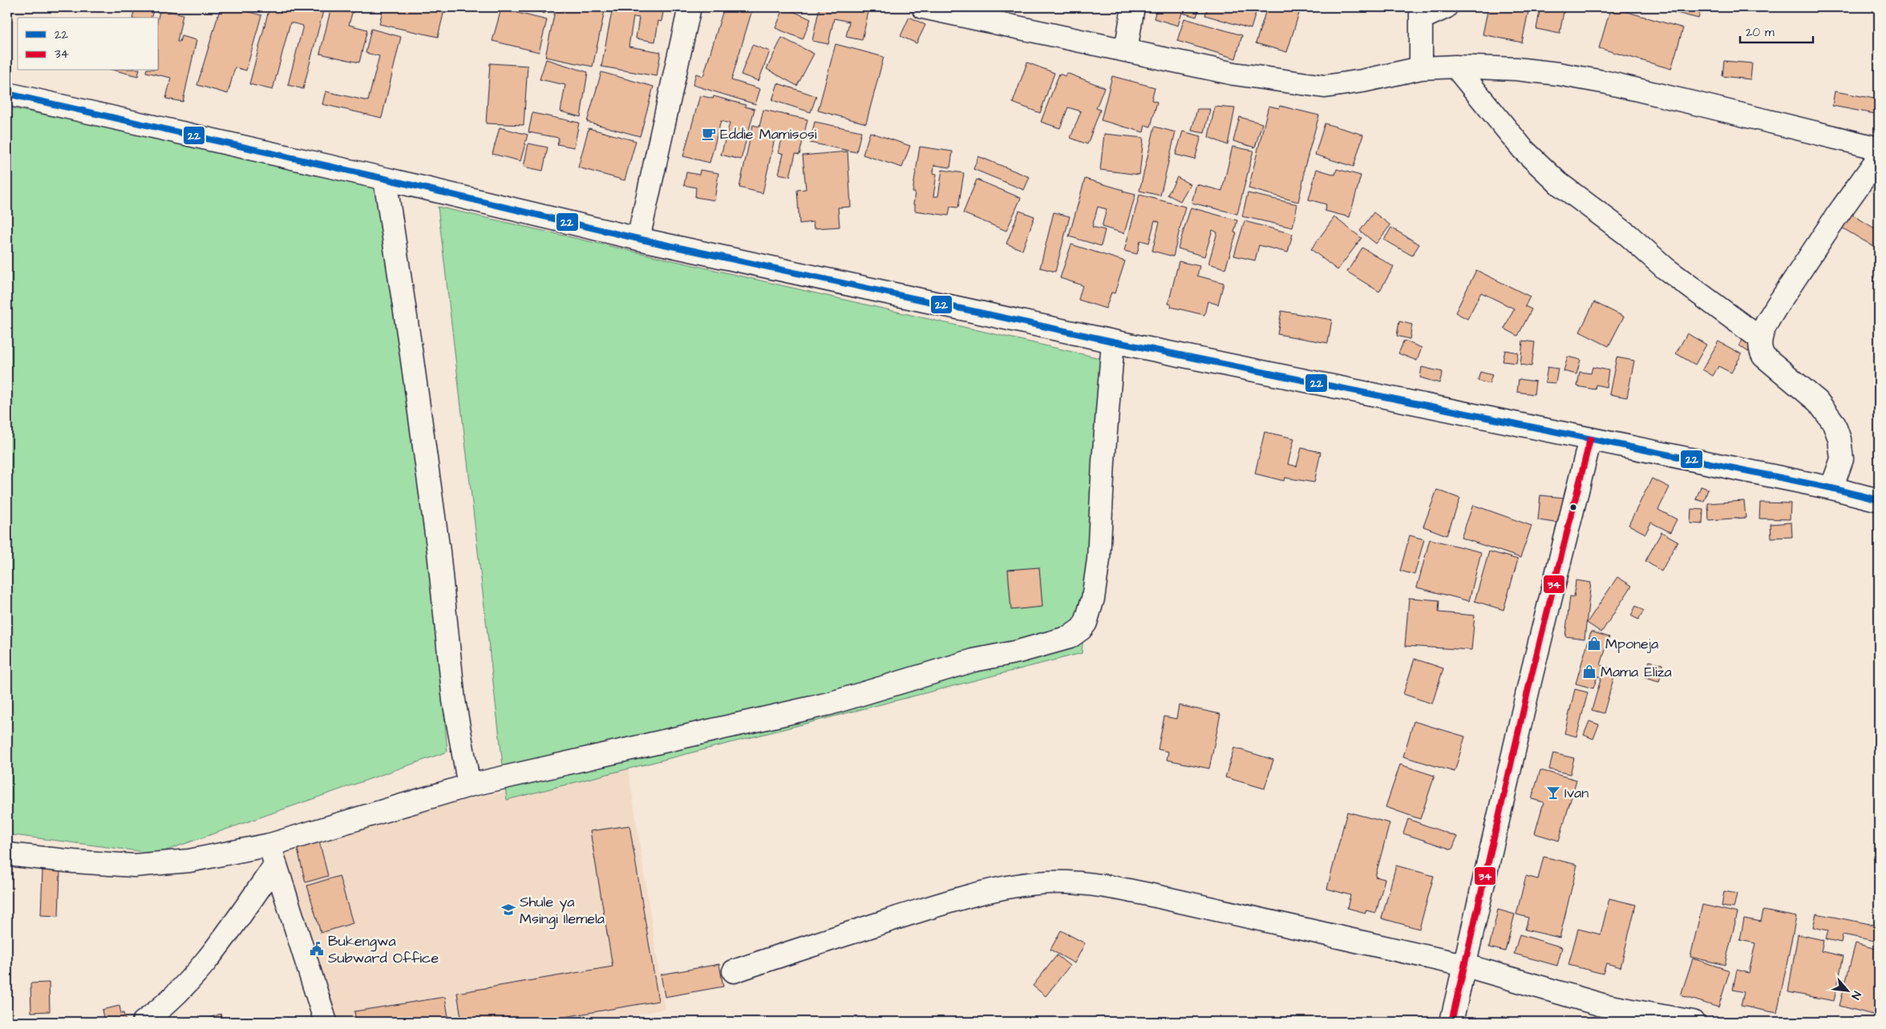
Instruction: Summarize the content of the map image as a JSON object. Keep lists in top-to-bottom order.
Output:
{
  "places": {
    "cafe": ["Eddie Mamisosi"],
    "shop": ["Mponeja", "Mama Eliza"],
    "bar": ["Ivan"],
    "school or university": ["Shule ya Msingi Ilemela"],
    "public building": ["Bukengwa Subward Office"]
  },
  "lines": ["transit line 22", "transit line 34"],
  "legend": ["22", "34"],
  "scale_bar": "20 m",
  "north": "bottom right"
}
